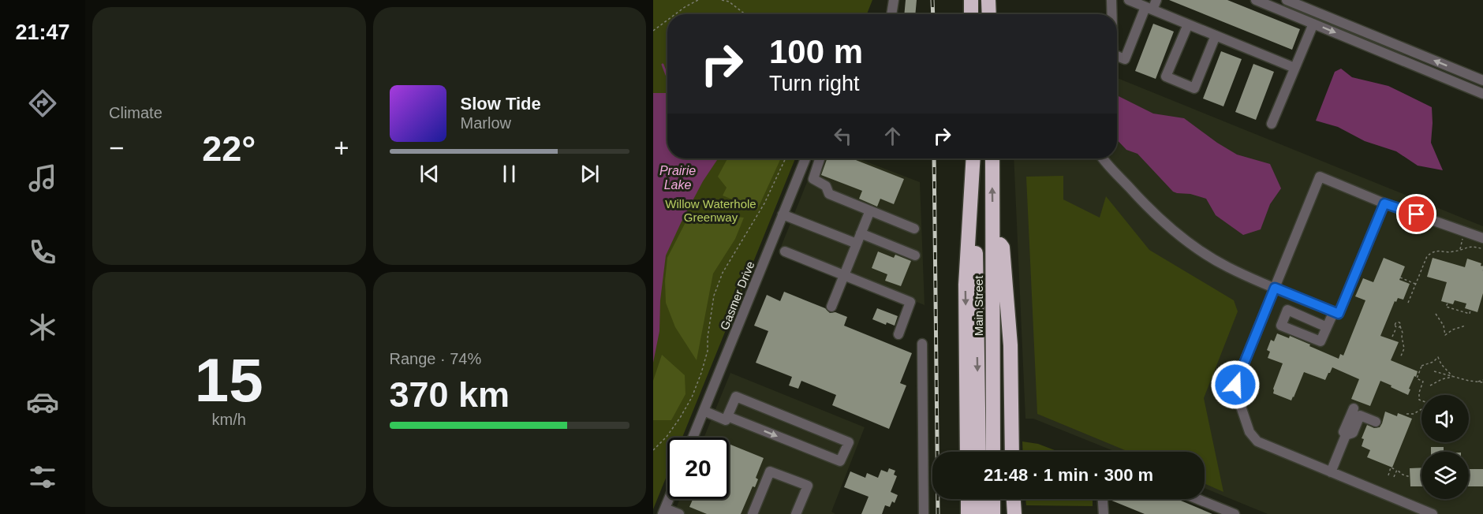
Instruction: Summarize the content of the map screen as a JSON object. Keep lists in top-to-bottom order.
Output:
{
  "streets": {
    "highway": ["Main Street"],
    "street": ["Gasmer Drive"]
  },
  "water": ["Prairie Lake"],
  "parks": ["Willow Waterhole Greenway"],
  "page": {
    "tabs": "21:47",
    "tile": [
      "Climate",
      ["15", "km/h"],
      ["Range · 74%", "370 km"]
    ],
    "turn": ["100 m", "Turn right"],
    "song": ["Slow Tide", "Marlow"],
    "heat": ["−", "22°", "+"],
    "limit": "20",
    "trip": "21:48 · 1 min · 300 m"
  }
}
